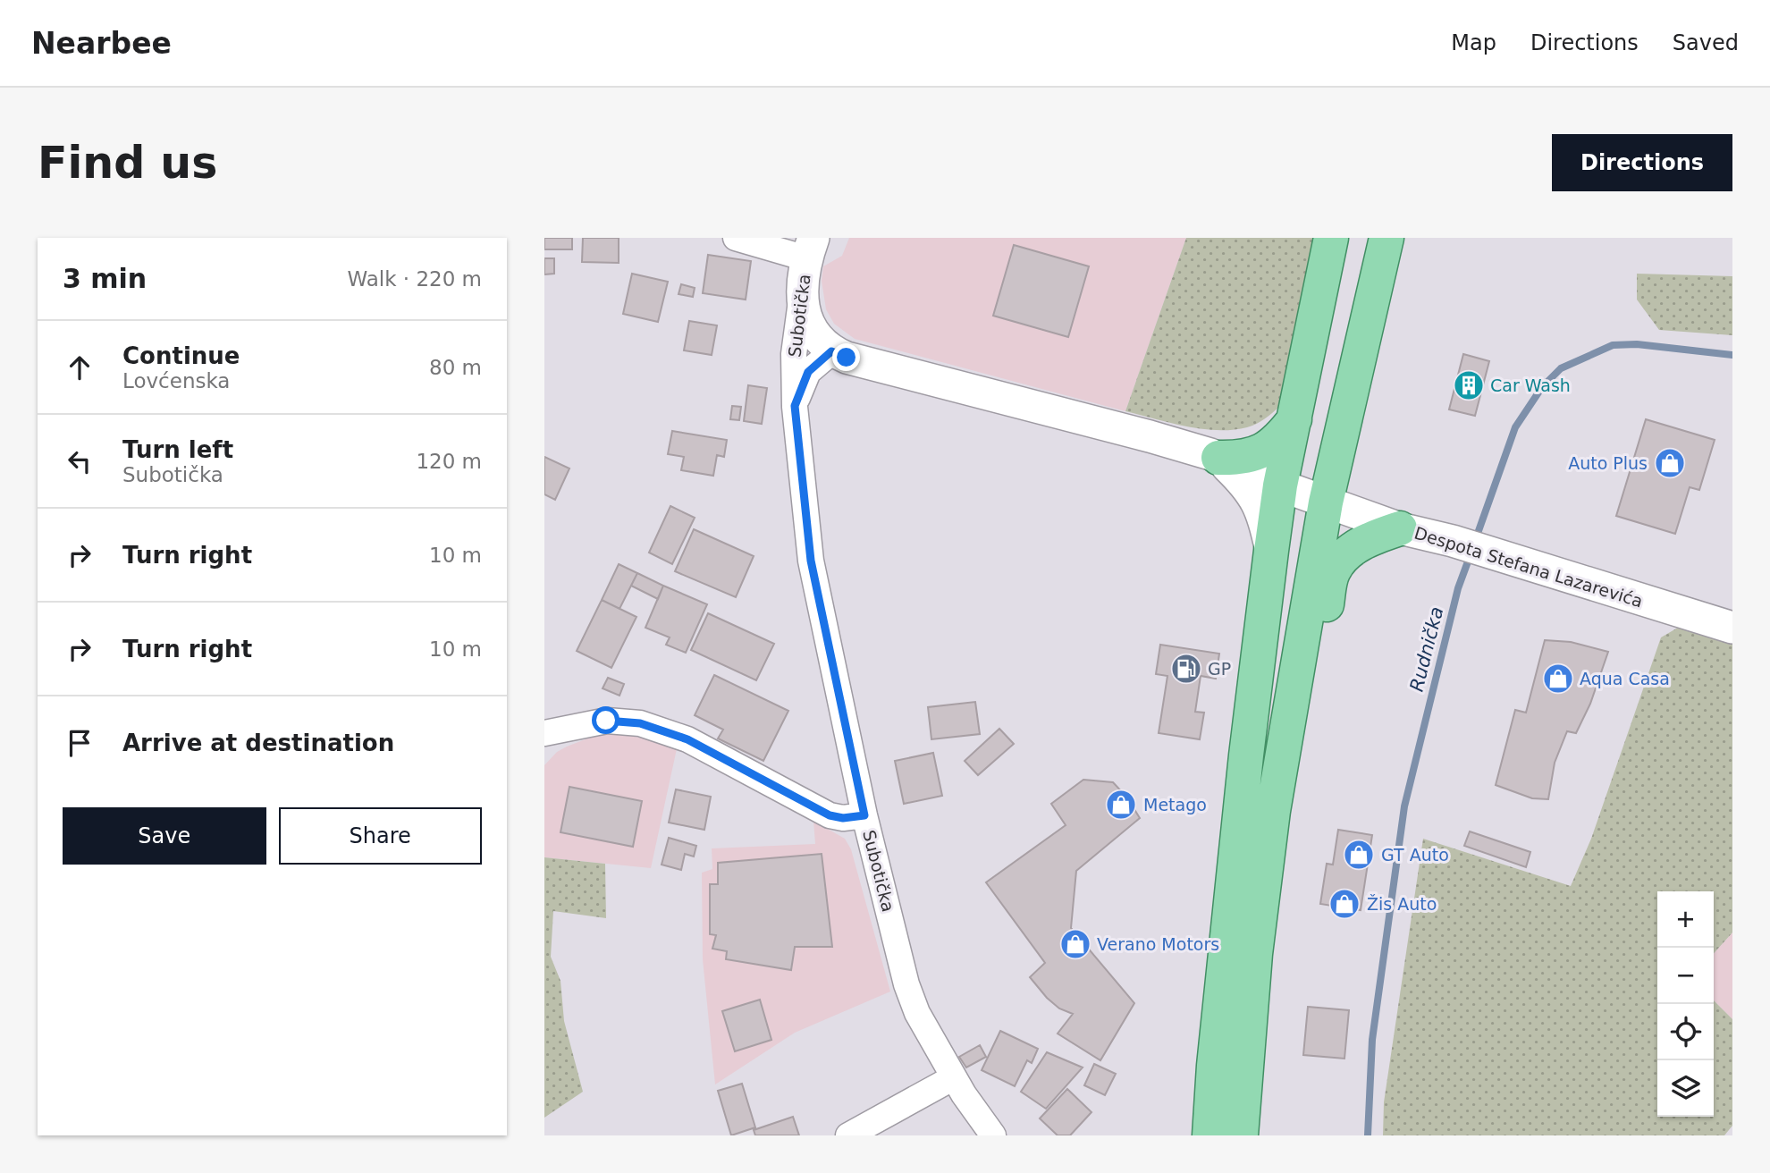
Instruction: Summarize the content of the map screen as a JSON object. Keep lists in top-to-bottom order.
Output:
{
  "streets": {
    "street": ["Subotička", "Despota Stefana Lazarevića"]
  },
  "water": ["Rudnička"],
  "places": {
    "building": ["Car Wash"],
    "shop": [
      "Auto Plus",
      "Aqua Casa",
      "Metago",
      "GT Auto",
      "Žis Auto",
      "Verano Motors"
    ],
    "fuel station": ["GP"]
  },
  "page": {
    "header": "Nearbee",
    "nav": ["Map", "Directions", "Saved"],
    "buttons": [
      "Directions",
      ["Save", "Share"]
    ],
    "title": "Find us",
    "heading": ["3 min", "Walk · 220 m"],
    "list": [
      ["Continue", "Lovćenska", "80 m"],
      ["Turn left", "Subotička", "120 m"],
      ["Turn right", "10 m"],
      ["Turn right", "10 m"],
      "Arrive at destination"
    ],
    "map_buttons": ["+", "−"]
  }
}
